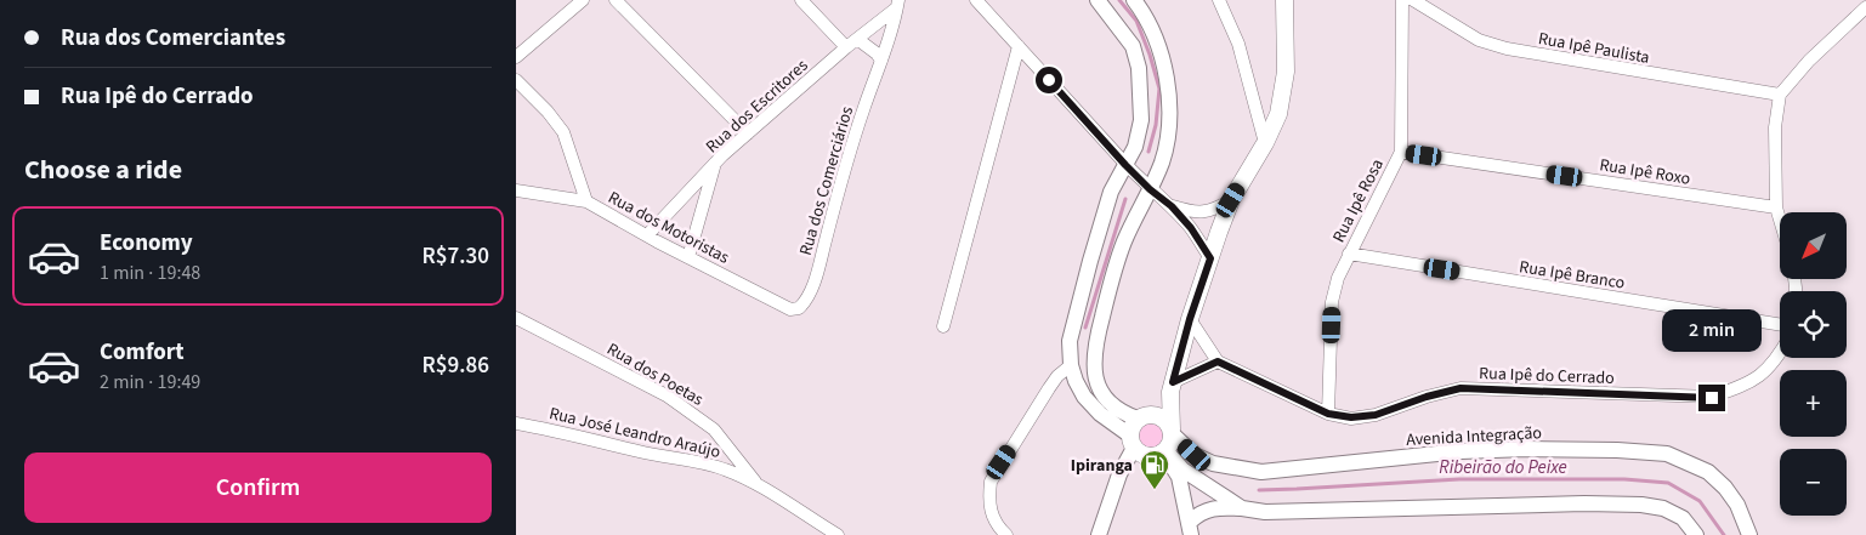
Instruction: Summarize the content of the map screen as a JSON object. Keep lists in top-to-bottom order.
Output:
{
  "streets": {
    "street": [
      "Rua Ipê Paulista",
      "Rua dos Escritores",
      "Rua Ipê Roxo",
      "Rua dos Comerciários",
      "Rua Ipê Rosa",
      "Rua dos Motoristas",
      "Rua Ipê Branco",
      "Rua dos Poetas",
      "Rua Ipê do Cerrado",
      "Rua José Leandro Araújo",
      "Avenida Integração"
    ]
  },
  "crossings": [
    ["Rua dos Escritores", "Rua dos Comerciários"],
    ["Rua dos Escritores", "Rua dos Motoristas"],
    ["Rua Ipê Roxo", "Rua Ipê Rosa"],
    ["Rua dos Comerciários", "Rua dos Motoristas"],
    ["Rua Ipê Rosa", "Rua Ipê Branco"],
    ["Rua Ipê Rosa", "Rua Ipê do Cerrado"],
    ["Rua dos Poetas", "Rua José Leandro Araújo"]
  ],
  "water": ["Ribeirão do Peixe"],
  "places": {
    "fuel station": ["Ipiranga"]
  },
  "north": "bottom left",
  "page": {
    "banner": ["Rua dos Comerciantes", "Rua Ipê do Cerrado"],
    "heading": "Choose a ride",
    "list": [
      {
        "name": "Economy",
        "note": "1 min · 19:48",
        "value": "R$7.30"
      },
      {
        "name": "Comfort",
        "note": "2 min · 19:49",
        "value": "R$9.86"
      }
    ],
    "map_buttons": ["+", "−"],
    "bubble": "2 min",
    "buttons": "Confirm"
  }
}
